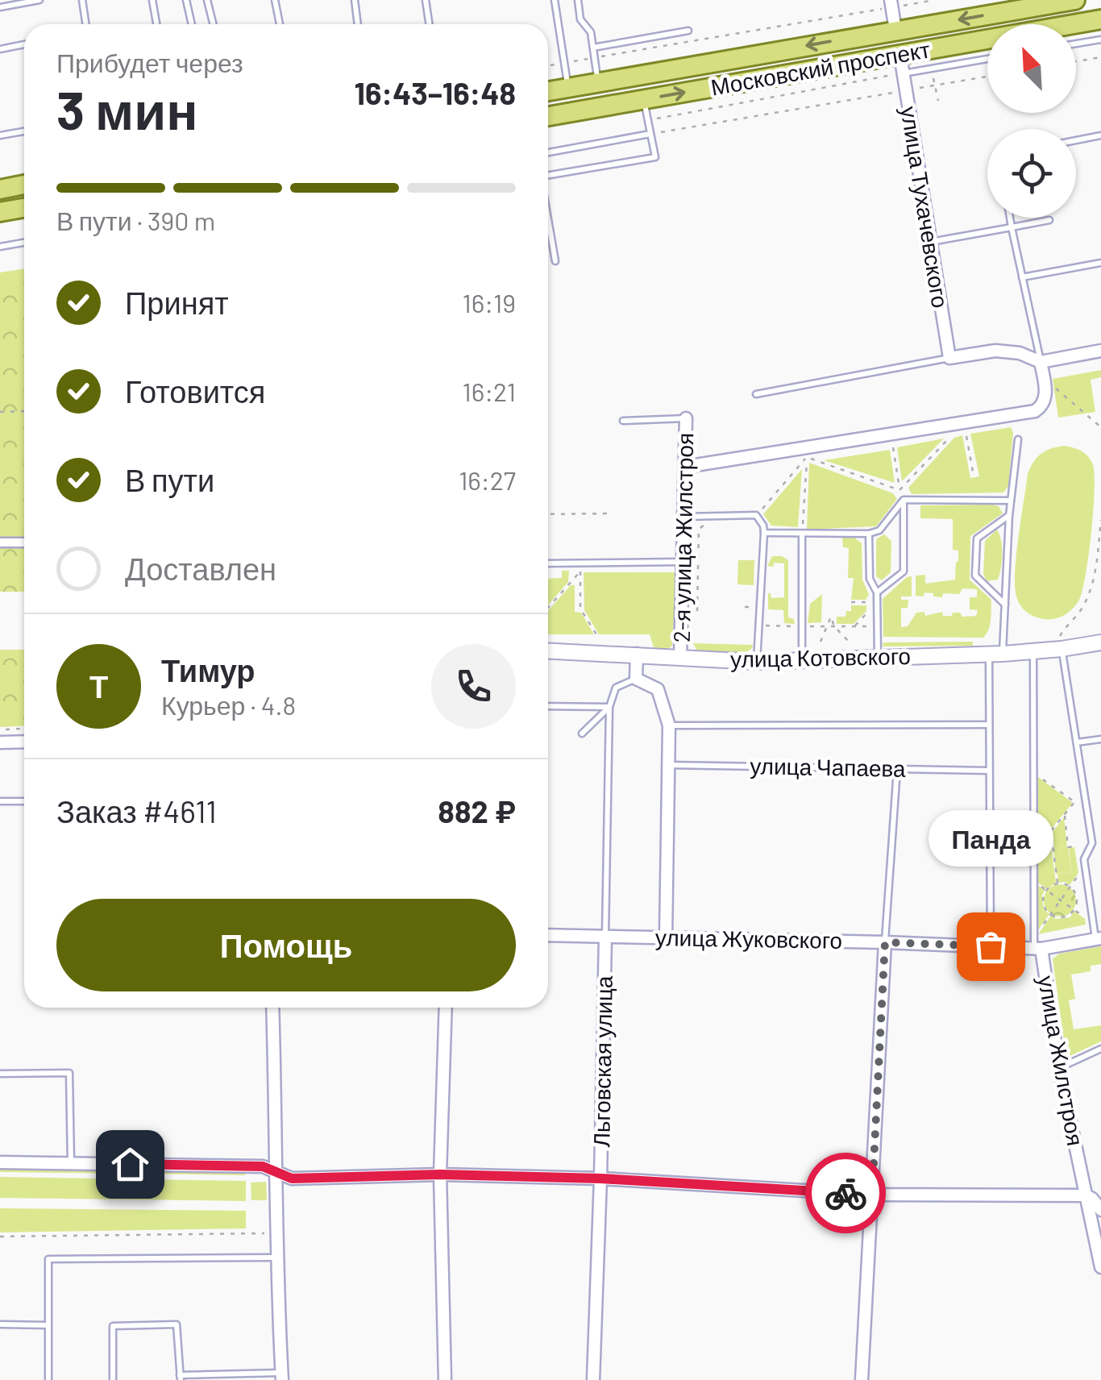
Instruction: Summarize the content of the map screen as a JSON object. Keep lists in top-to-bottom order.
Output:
{
  "streets": {
    "main road": ["Московский проспект"],
    "street": [
      "улица Тухачевского",
      "2-я улица Жилстроя",
      "улица Котовского",
      "улица Жуковского",
      "улица Жилстроя",
      "Льговская улица"
    ],
    "lane": ["улица Чапаева"]
  },
  "crossings": [
    ["Московский проспект", "улица Тухачевского"],
    ["2-я улица Жилстроя", "улица Котовского"],
    ["улица Жуковского", "улица Жилстроя"],
    ["улица Жуковского", "Льговская улица"]
  ],
  "places": ["Панда"],
  "north": "top left",
  "page": {
    "heading": ["3 мин", "Прибудет через", "16:43–16:48"],
    "panel": [
      "Тимур",
      "Курьер · 4.8",
      "Заказ #4611",
      "882 ₽"
    ],
    "bar": "В пути · 390 m",
    "list": [
      ["Принят", "16:19"],
      ["Готовится", "16:21"],
      ["В пути", "16:27"],
      "Доставлен"
    ],
    "round": "Т",
    "bubble": "Панда",
    "buttons": "Помощь"
  }
}
